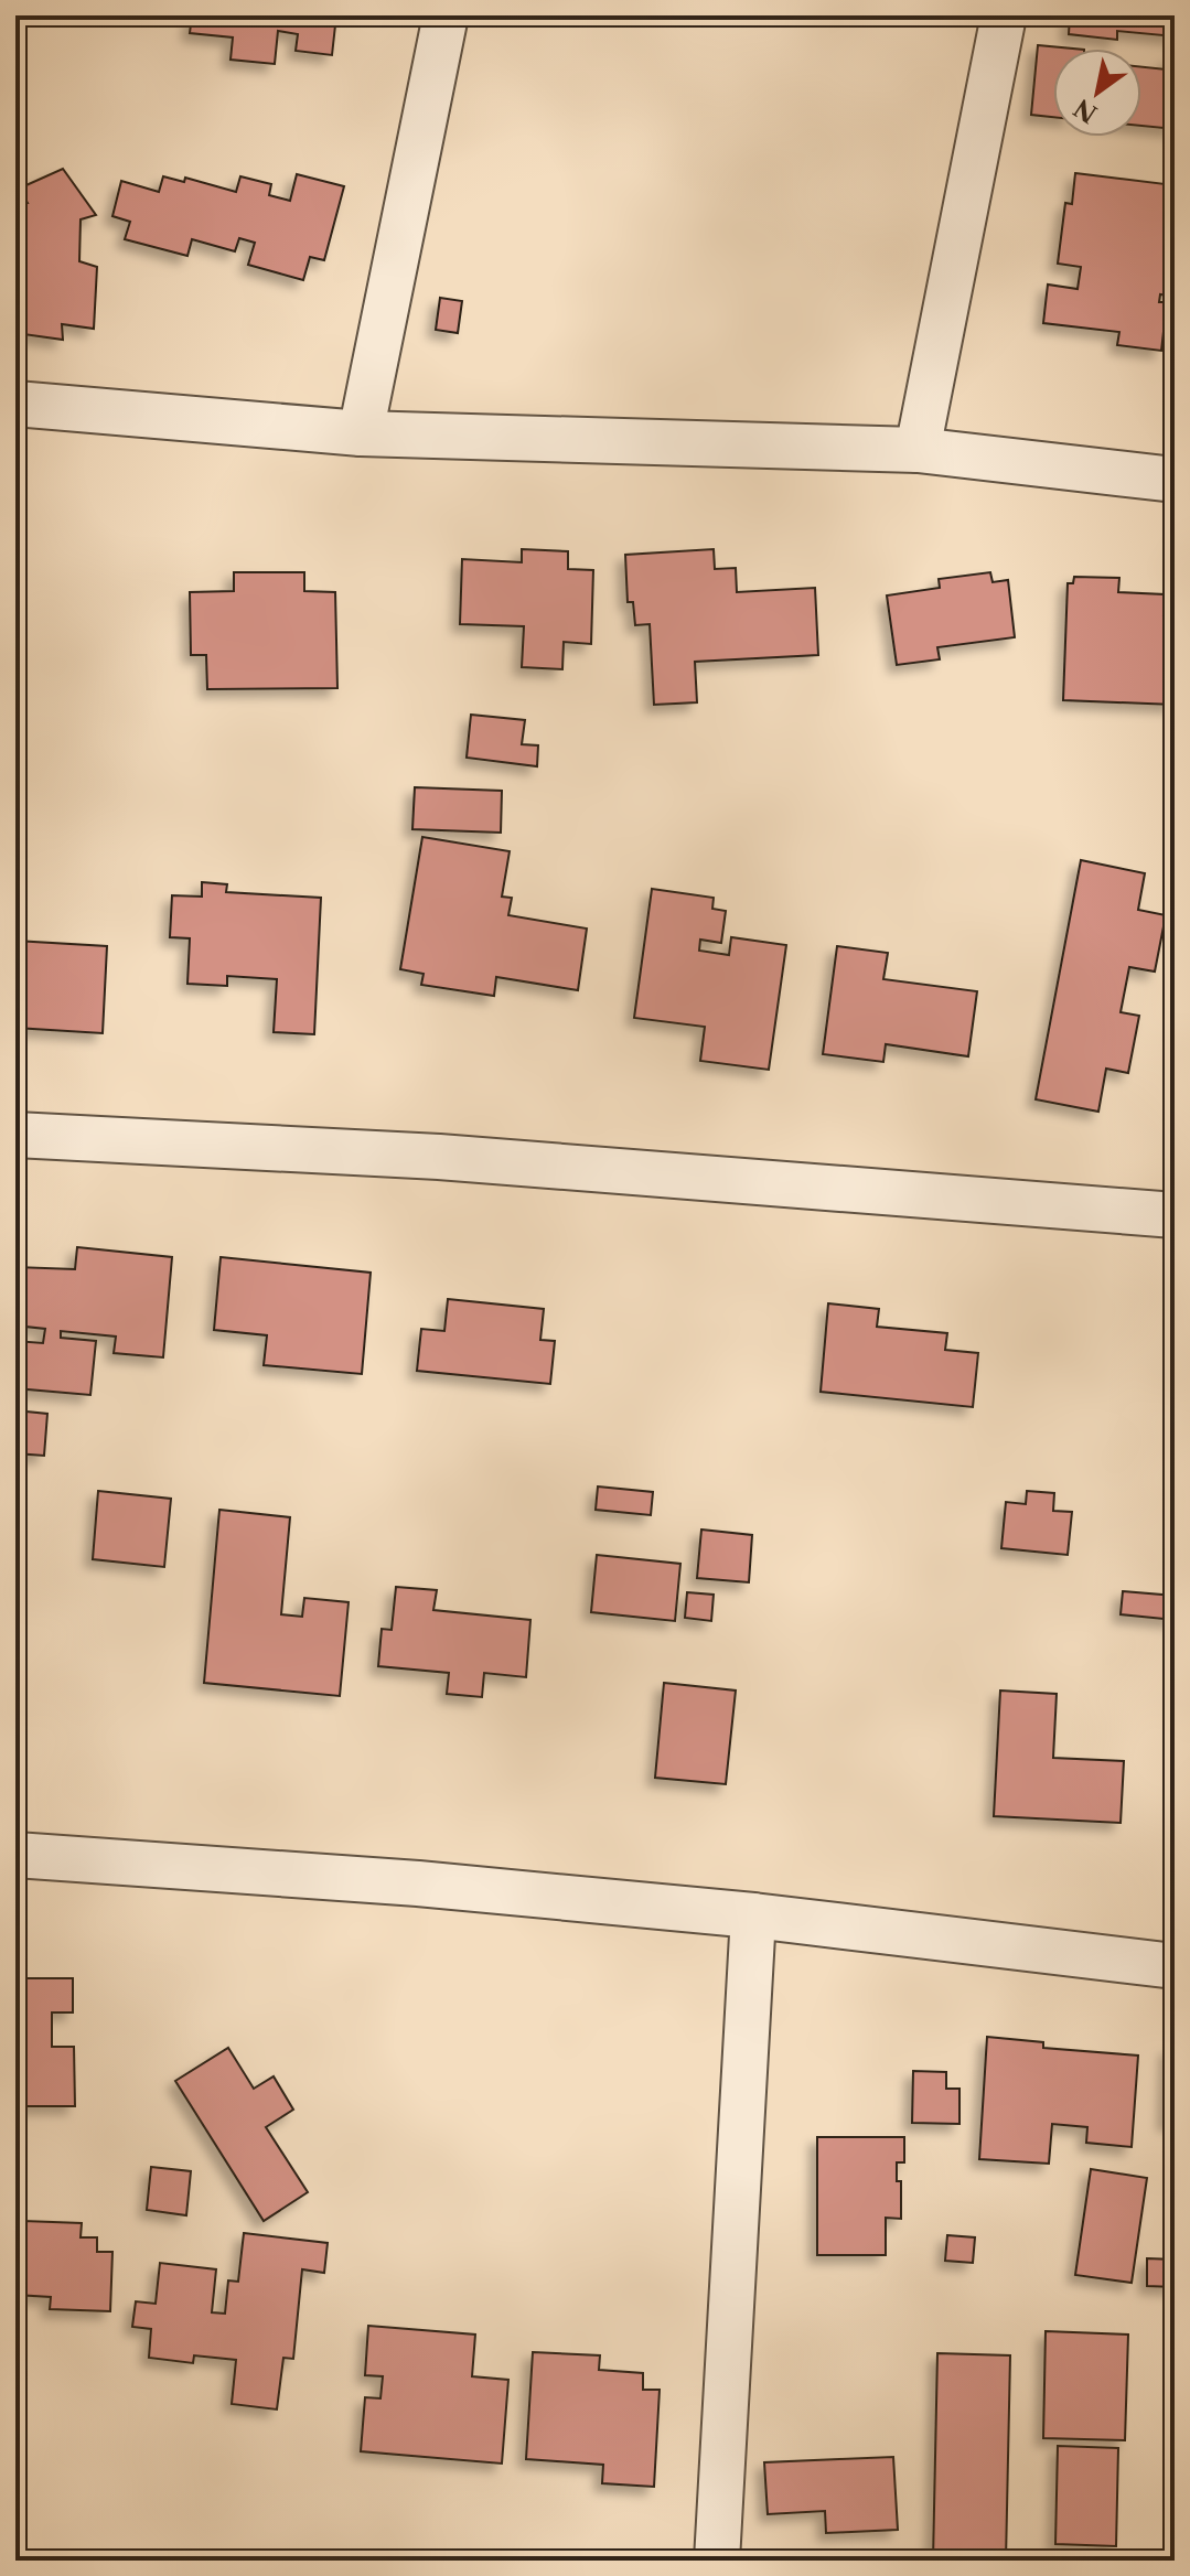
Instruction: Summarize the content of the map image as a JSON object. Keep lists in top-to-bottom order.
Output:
{
  "north": "bottom left"
}
